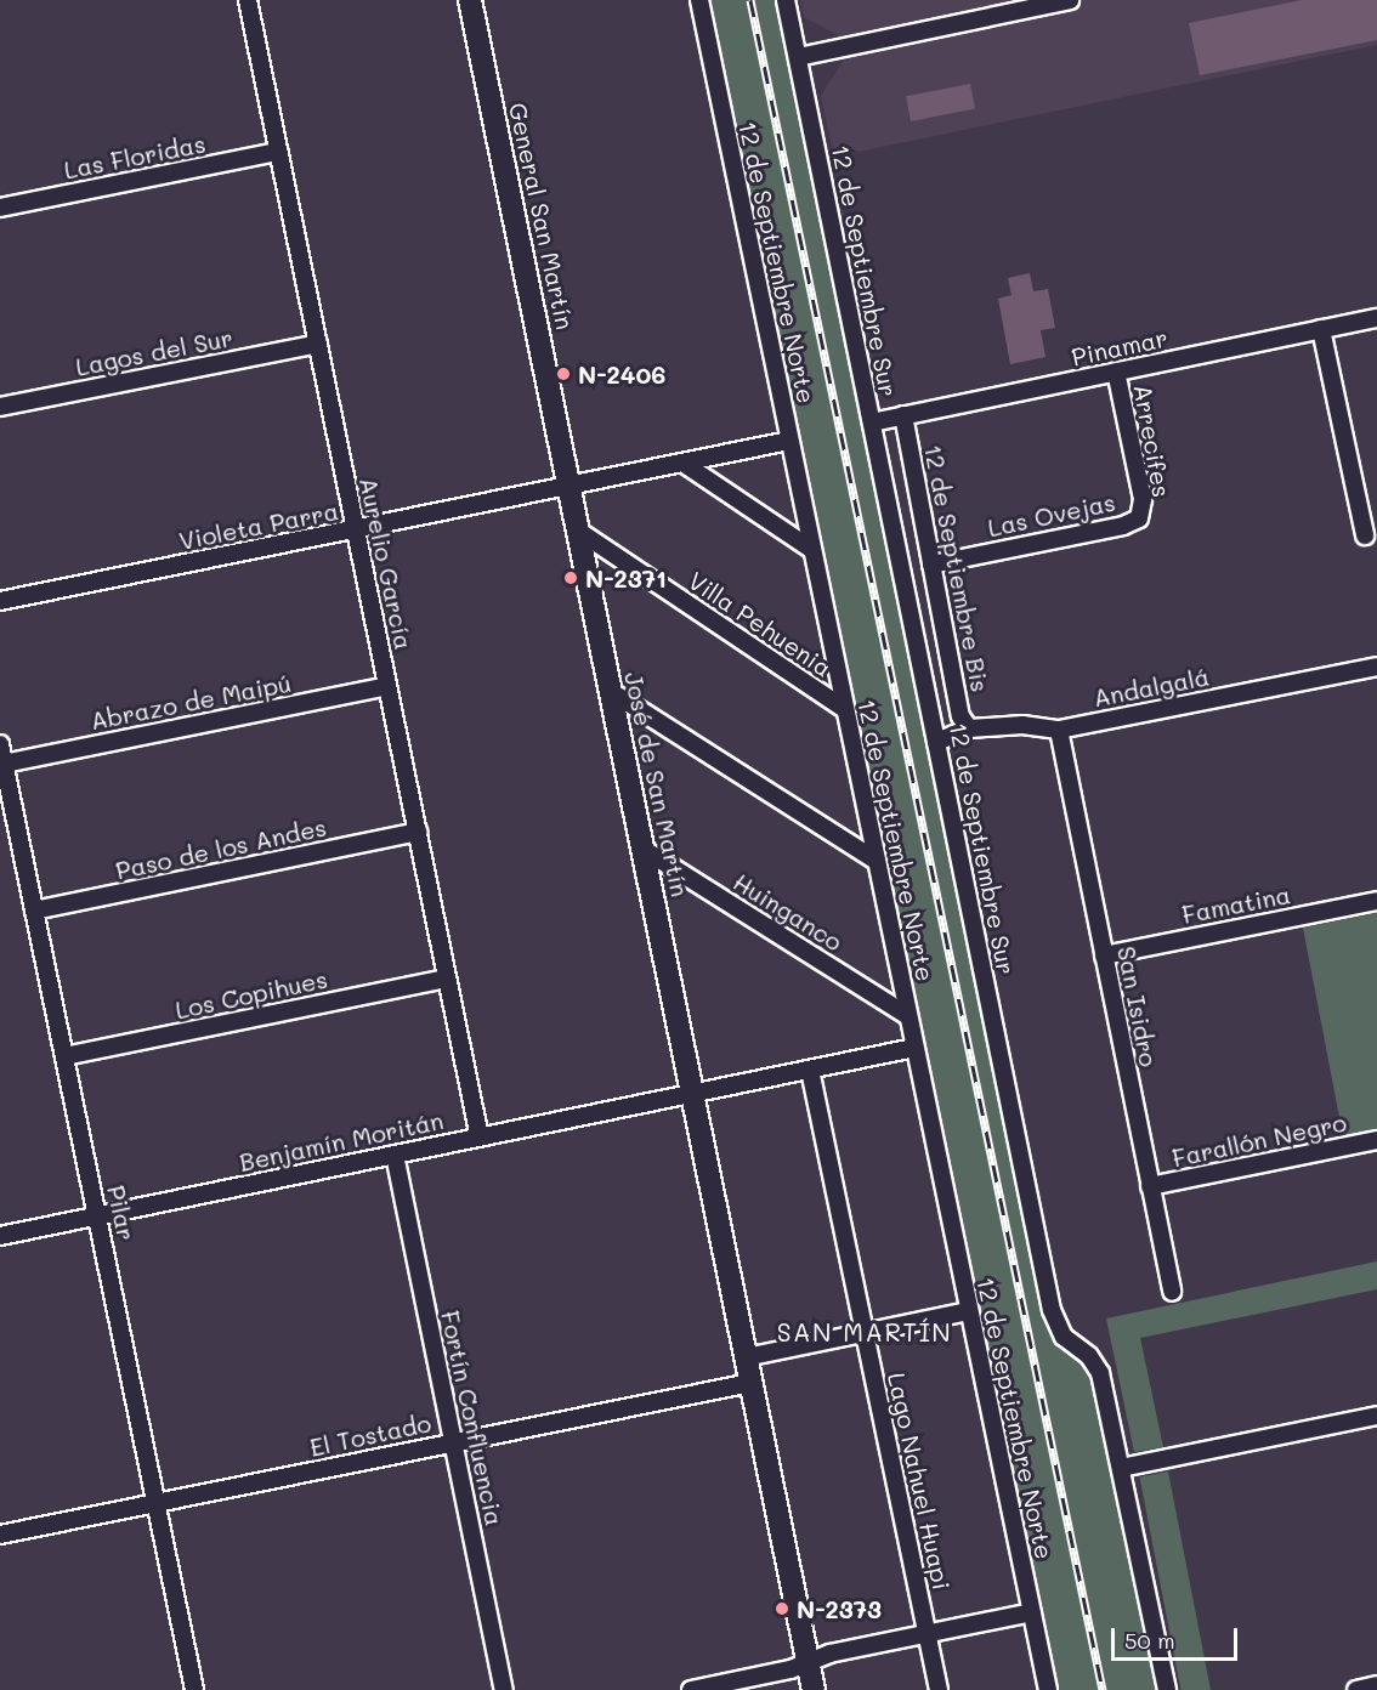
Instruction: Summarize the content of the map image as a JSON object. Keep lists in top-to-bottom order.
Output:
{
  "streets": {
    "main road": ["General San Martín", "José de San Martín"],
    "street": [
      "Las Floridas",
      "12 de Septiembre Norte",
      "12 de Septiembre Sur",
      "Pinamar",
      "Lagos del Sur",
      "Arrecifes",
      "Las Ovejas",
      "Violeta Parra",
      "Aurelio García",
      "12 de Septiembre Bis",
      "Villa Pehuenia",
      "Andalgalá",
      "Abrazo de Maipú",
      "Paso de los Andes",
      "Famatina",
      "Huinganco",
      "Los Copihues",
      "San Isidro",
      "Farallón Negro",
      "Benjamín Moritán",
      "Pilar",
      "Fortín Confluencia",
      "El Tostado",
      "Lago Nahuel Huapi"
    ]
  },
  "crossings": [
    ["Las Floridas", "Aurelio García"],
    ["General San Martín", "Violeta Parra"],
    ["General San Martín", "José de San Martín"],
    ["12 de Septiembre Norte", "Villa Pehuenia"],
    ["12 de Septiembre Norte", "Huinganco"],
    ["12 de Septiembre Sur", "Pinamar"],
    ["12 de Septiembre Sur", "Andalgalá"],
    ["Pinamar", "Arrecifes"],
    ["Pinamar", "12 de Septiembre Bis"],
    ["Lagos del Sur", "Aurelio García"],
    ["Arrecifes", "Las Ovejas"],
    ["Las Ovejas", "12 de Septiembre Bis"],
    ["Violeta Parra", "Aurelio García"],
    ["Violeta Parra", "José de San Martín"],
    ["Aurelio García", "Abrazo de Maipú"],
    ["Aurelio García", "Paso de los Andes"],
    ["Aurelio García", "Los Copihues"],
    ["Aurelio García", "Benjamín Moritán"],
    ["12 de Septiembre Bis", "Andalgalá"],
    ["Villa Pehuenia", "José de San Martín"],
    ["Andalgalá", "San Isidro"],
    ["Abrazo de Maipú", "Pilar"],
    ["José de San Martín", "Huinganco"],
    ["José de San Martín", "Benjamín Moritán"],
    ["Paso de los Andes", "Pilar"],
    ["Famatina", "San Isidro"],
    ["Los Copihues", "Pilar"],
    ["San Isidro", "Farallón Negro"],
    ["Benjamín Moritán", "Pilar"],
    ["Benjamín Moritán", "Fortín Confluencia"],
    ["Pilar", "El Tostado"],
    ["Fortín Confluencia", "El Tostado"]
  ],
  "districts": ["SAN MARTÍN"],
  "places": ["N-2406", "N-2371", "N-2373"],
  "scale_bar": "50 m"
}
